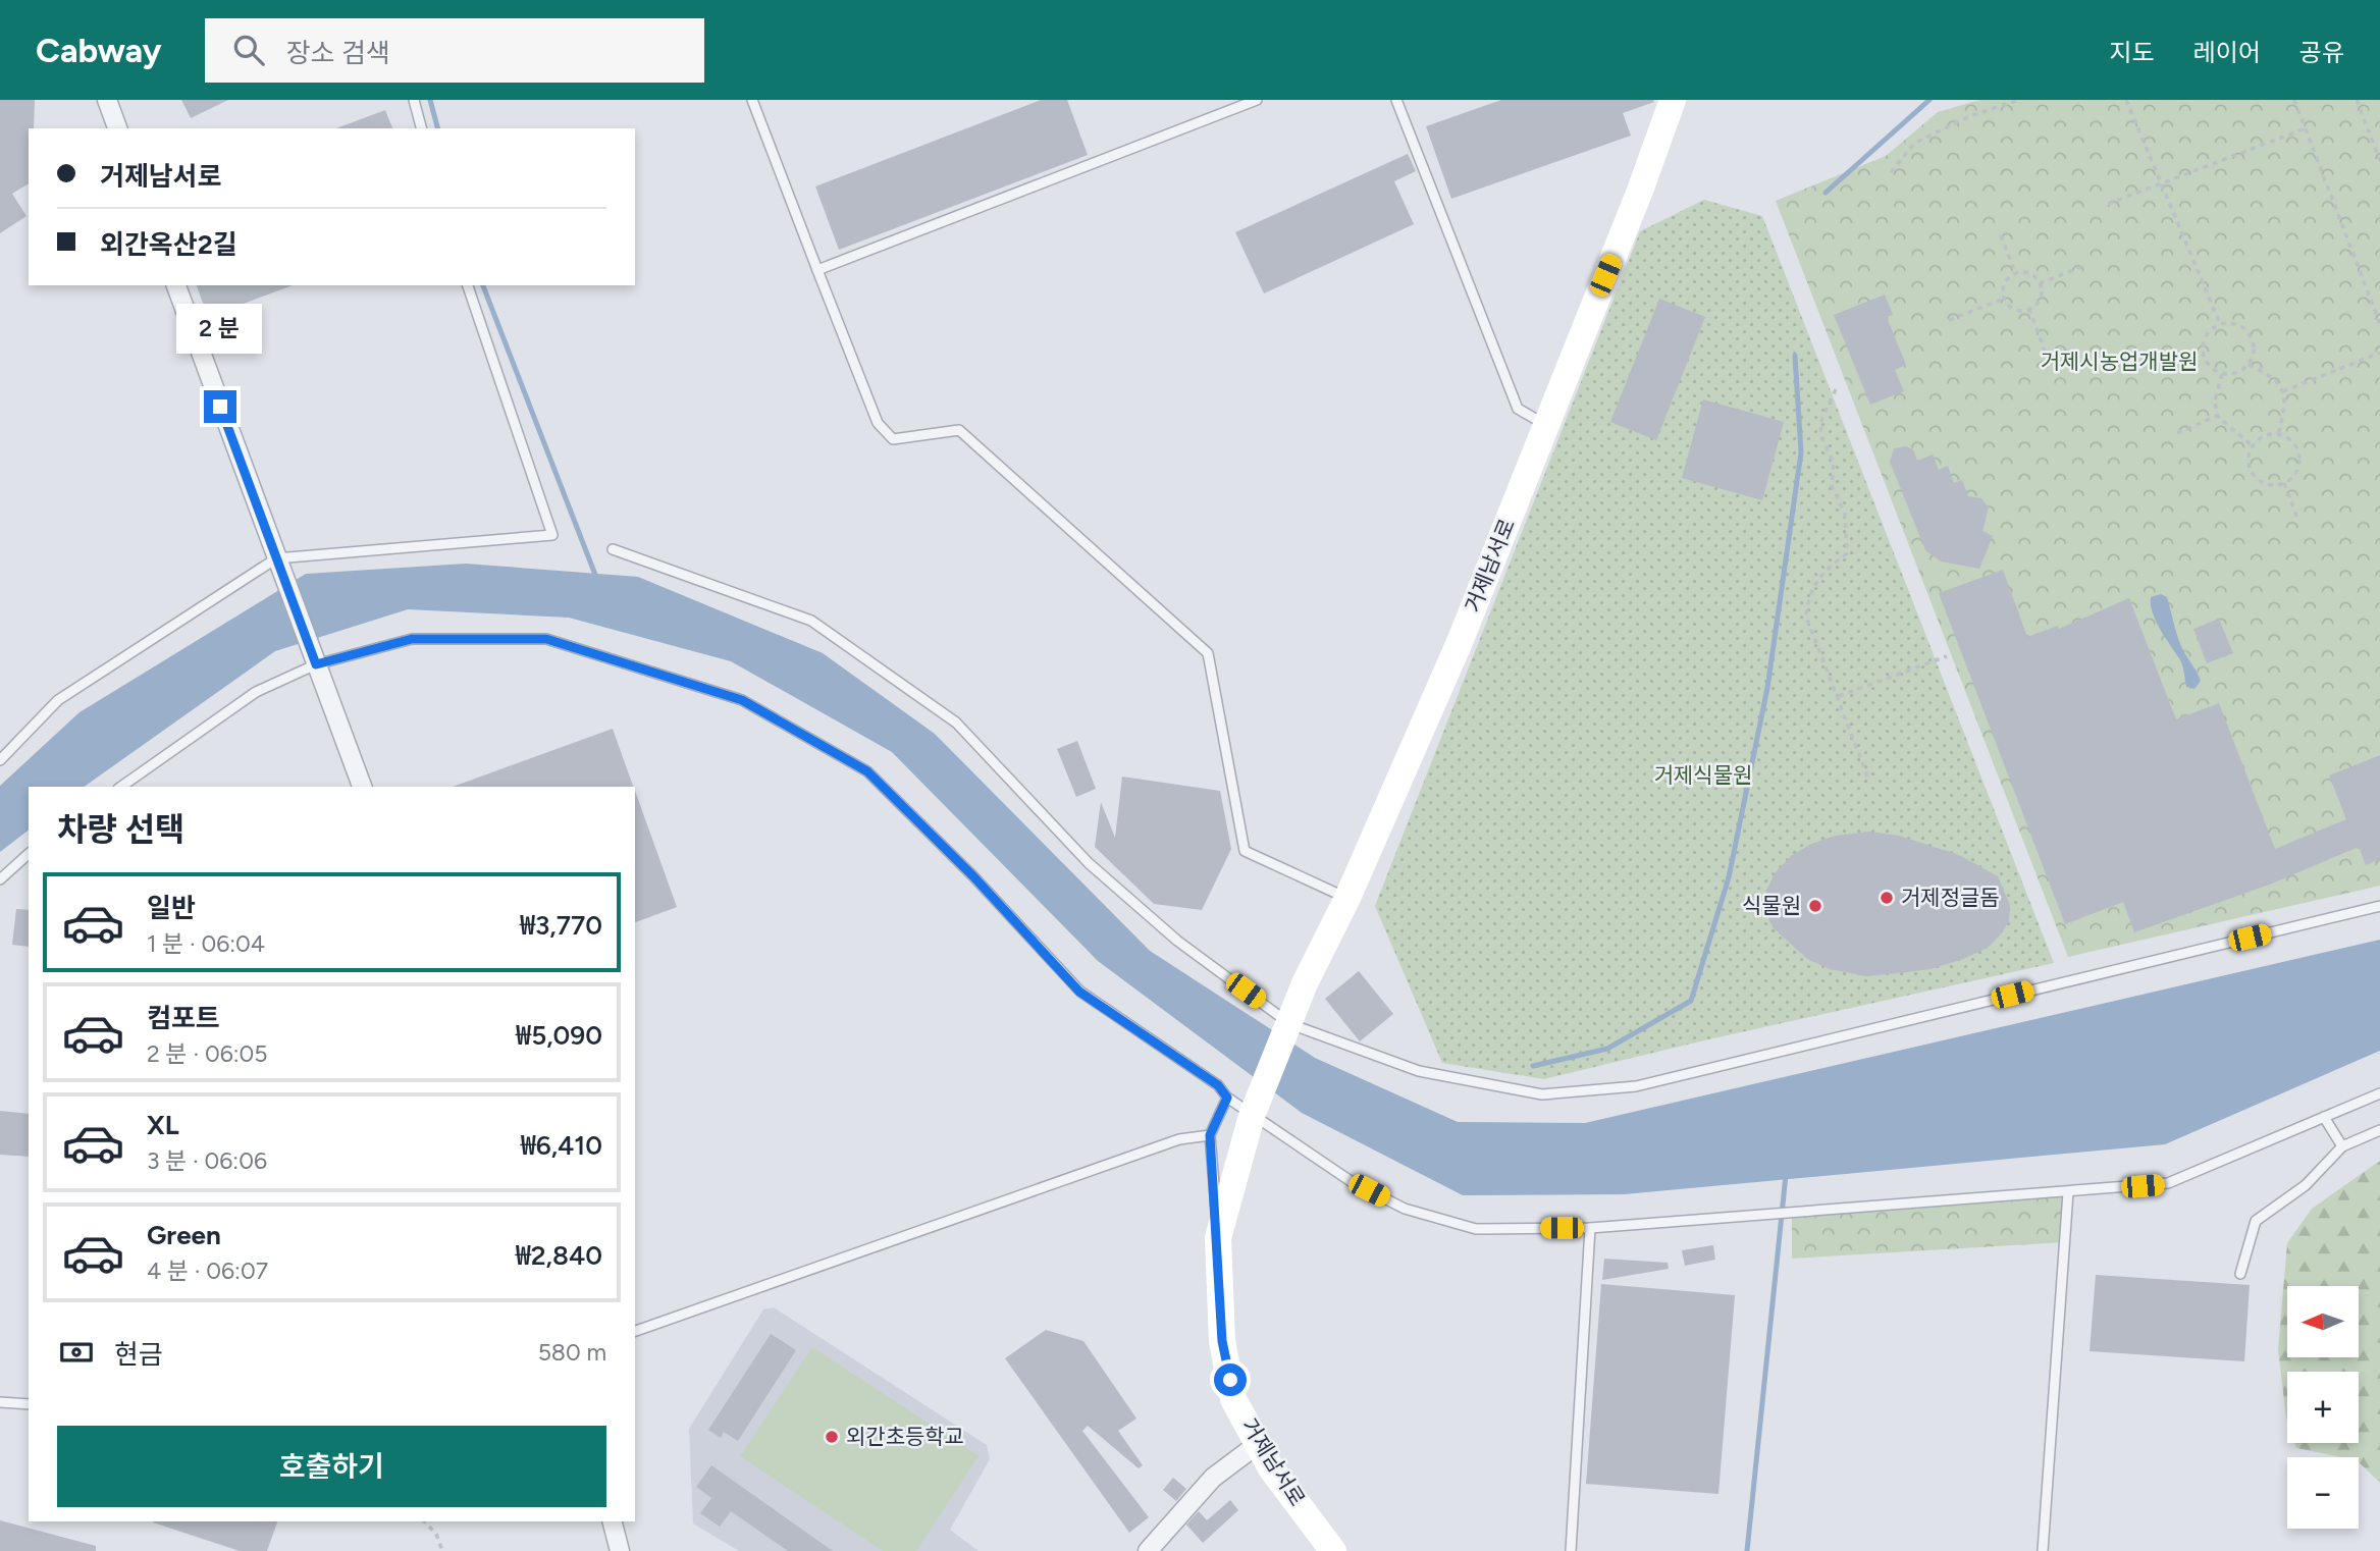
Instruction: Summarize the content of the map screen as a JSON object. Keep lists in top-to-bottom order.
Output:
{
  "streets": {
    "main road": ["거제남서로"]
  },
  "parks": ["거제시농업개발원", "거제식물원"],
  "places": ["거제정글돔", "식물원", "외간초등학교"],
  "north": "left",
  "page": {
    "header": "Cabway",
    "search": "장소 검색",
    "nav": ["지도", "레이어", "공유"],
    "banner": ["거제남서로", "외간옥산2길"],
    "bubble": "2 분",
    "heading": "차량 선택",
    "list": [
      {
        "name": "일반",
        "note": "1 분 · 06:04",
        "value": "₩3,770"
      },
      {
        "name": "컴포트",
        "note": "2 분 · 06:05",
        "value": "₩5,090"
      },
      {
        "name": "XL",
        "note": "3 분 · 06:06",
        "value": "₩6,410"
      },
      {
        "name": "Green",
        "note": "4 분 · 06:07",
        "value": "₩2,840"
      }
    ],
    "map_buttons": ["+", "−"],
    "pay": ["현금", "580 m"],
    "buttons": "호출하기"
  }
}
